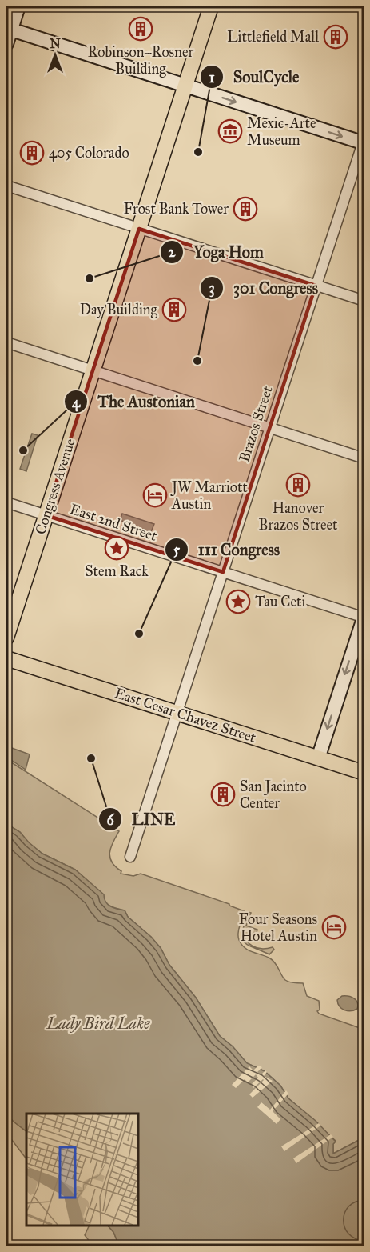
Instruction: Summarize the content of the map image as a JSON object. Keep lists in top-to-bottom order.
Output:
{
  "streets": {
    "main road": ["Congress Avenue", "East Cesar Chavez Street"],
    "street": ["Brazos Street", "East 2nd Street"]
  },
  "crossings": [
    ["Brazos Street", "East 2nd Street"],
    ["Brazos Street", "East Cesar Chavez Street"],
    ["Congress Avenue", "East 2nd Street"]
  ],
  "water": ["Lady Bird Lake"],
  "places": {
    "building": [
      "Robinson–Rosner Building",
      "Littlefield Mall",
      "405 Colorado",
      "Frost Bank Tower",
      "Day Building",
      "Hanover Brazos Street",
      "San Jacinto Center"
    ],
    "museum": ["Mexic-Arte Museum"],
    "other": [
      "SoulCycle",
      "Yoga Hom",
      "301 Congress",
      "The Austonian",
      "111 Congress",
      "LINE"
    ],
    "hotel": ["JW Marriott Austin", "Four Seasons Hotel Austin"],
    "place": ["Stem Rack", "Tau Ceti"]
  },
  "north": "top"
}
